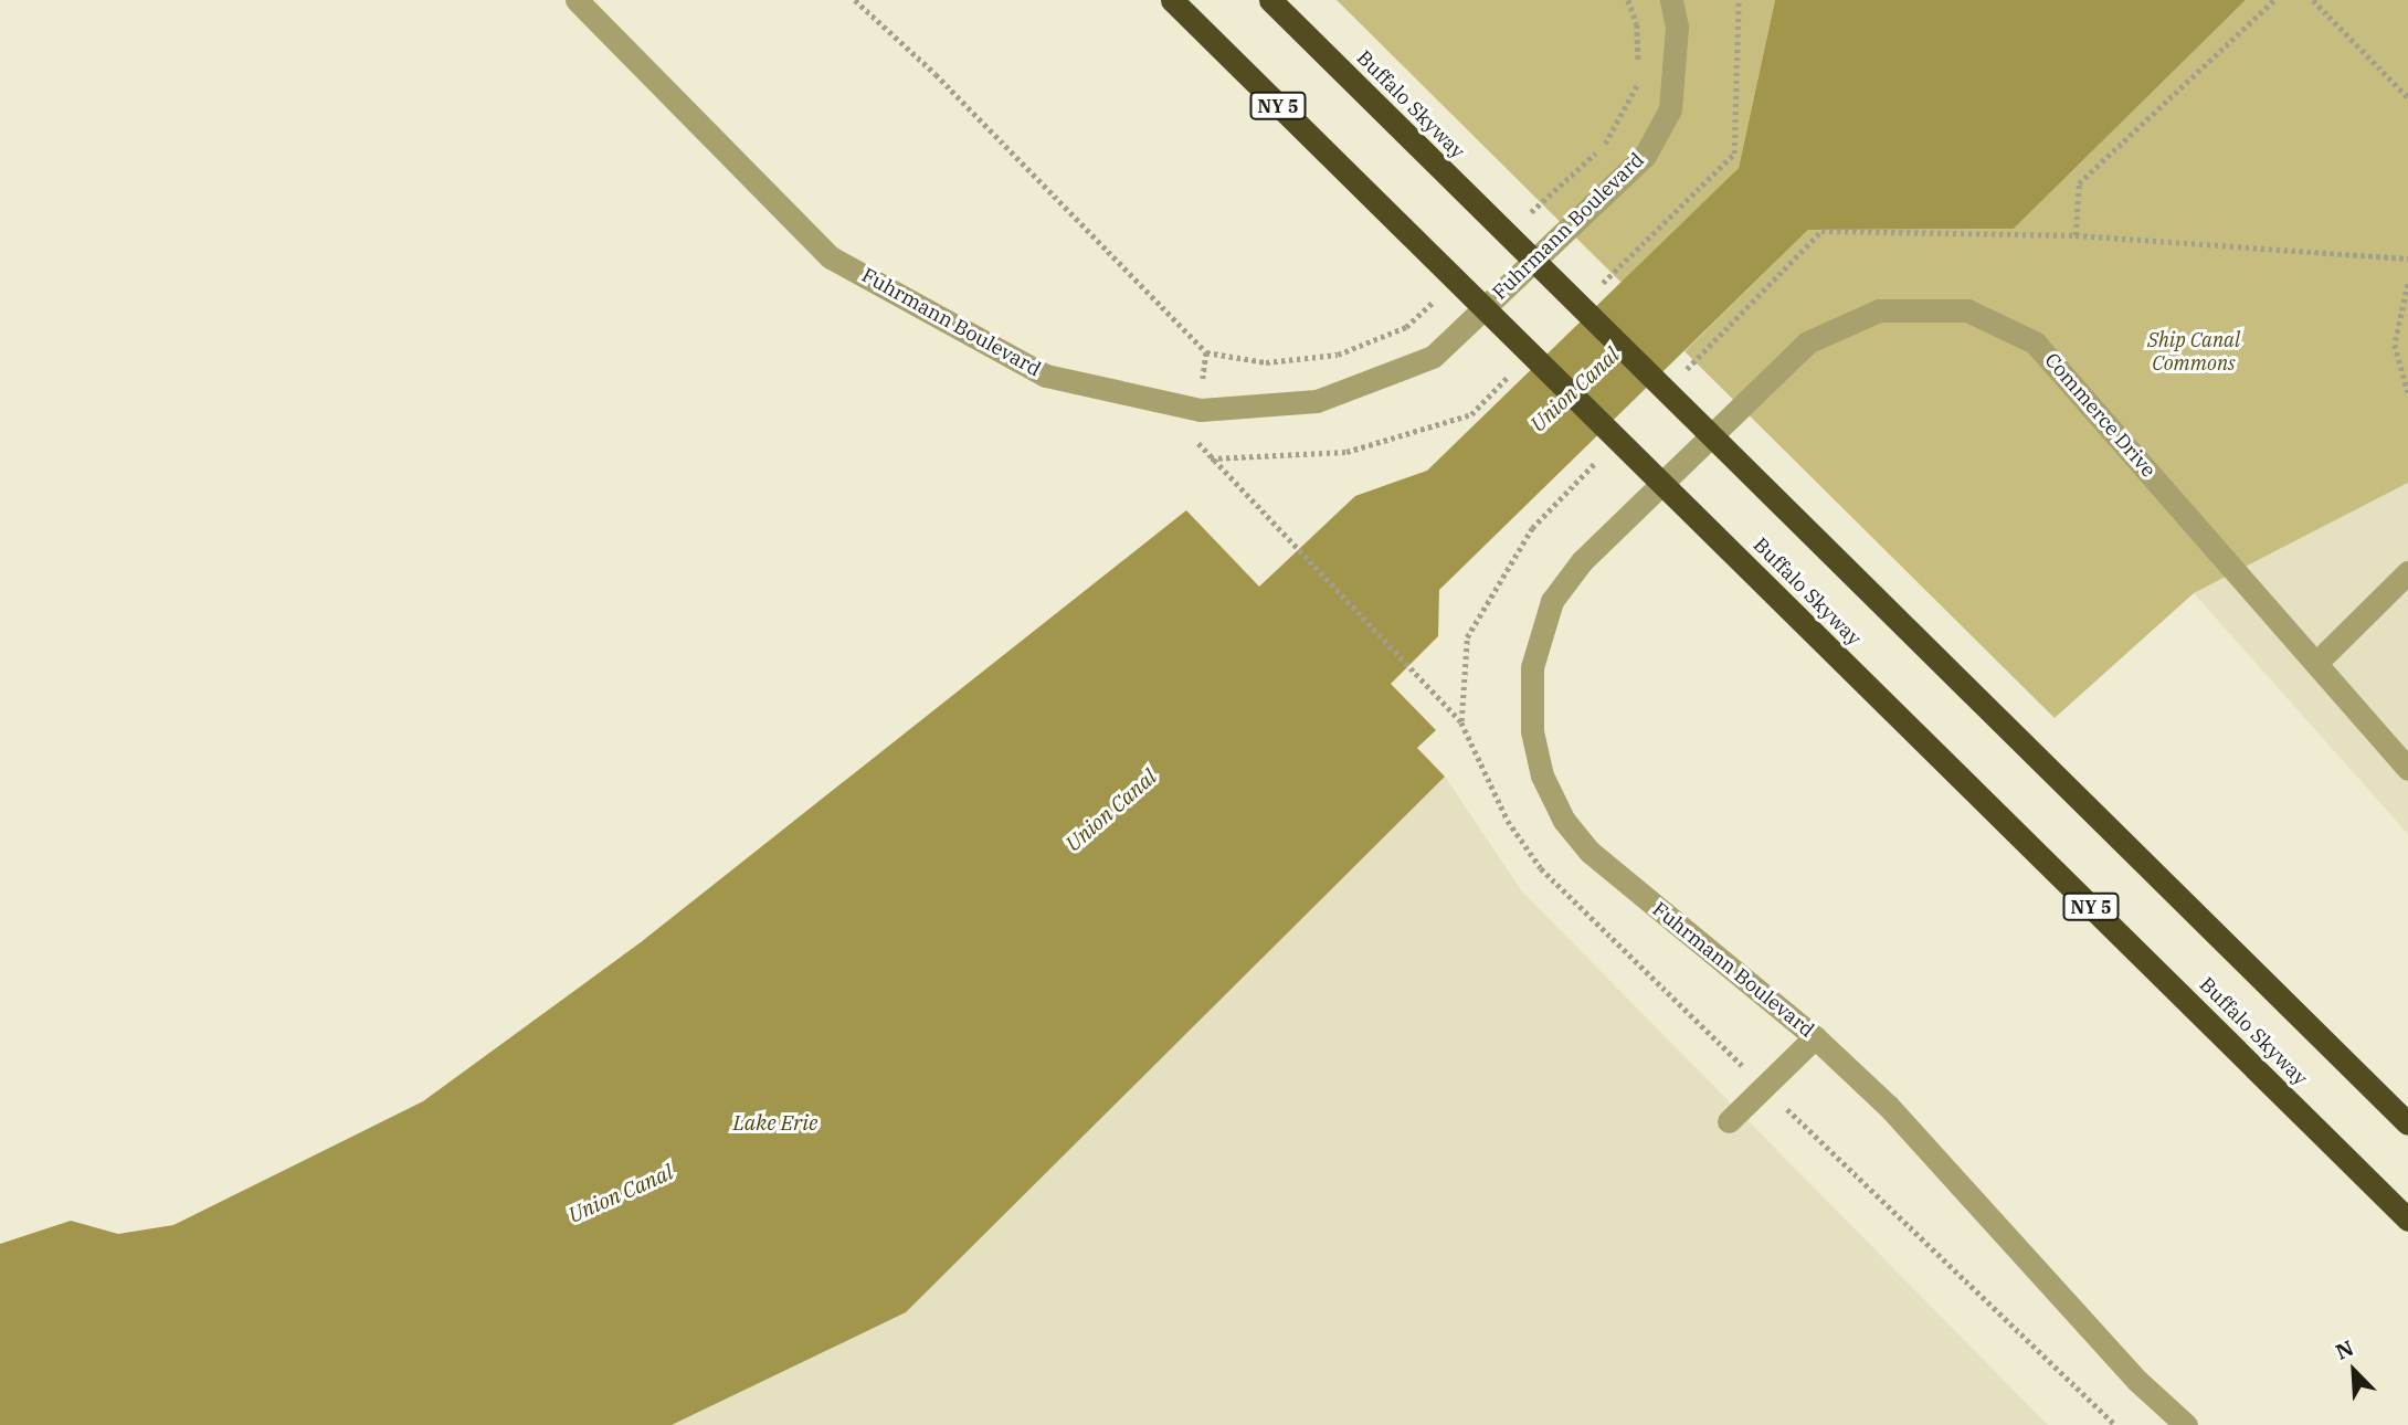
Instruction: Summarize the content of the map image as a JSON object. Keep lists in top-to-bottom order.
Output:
{
  "streets": {
    "highway": ["Buffalo Skyway", "NY 5"],
    "street": ["Fuhrmann Boulevard", "Commerce Drive"]
  },
  "crossings": [
    ["Fuhrmann Boulevard", "Commerce Drive"]
  ],
  "water": ["Union Canal", "Lake Erie"],
  "parks": ["Ship Canal Commons"],
  "north": "top left"
}
